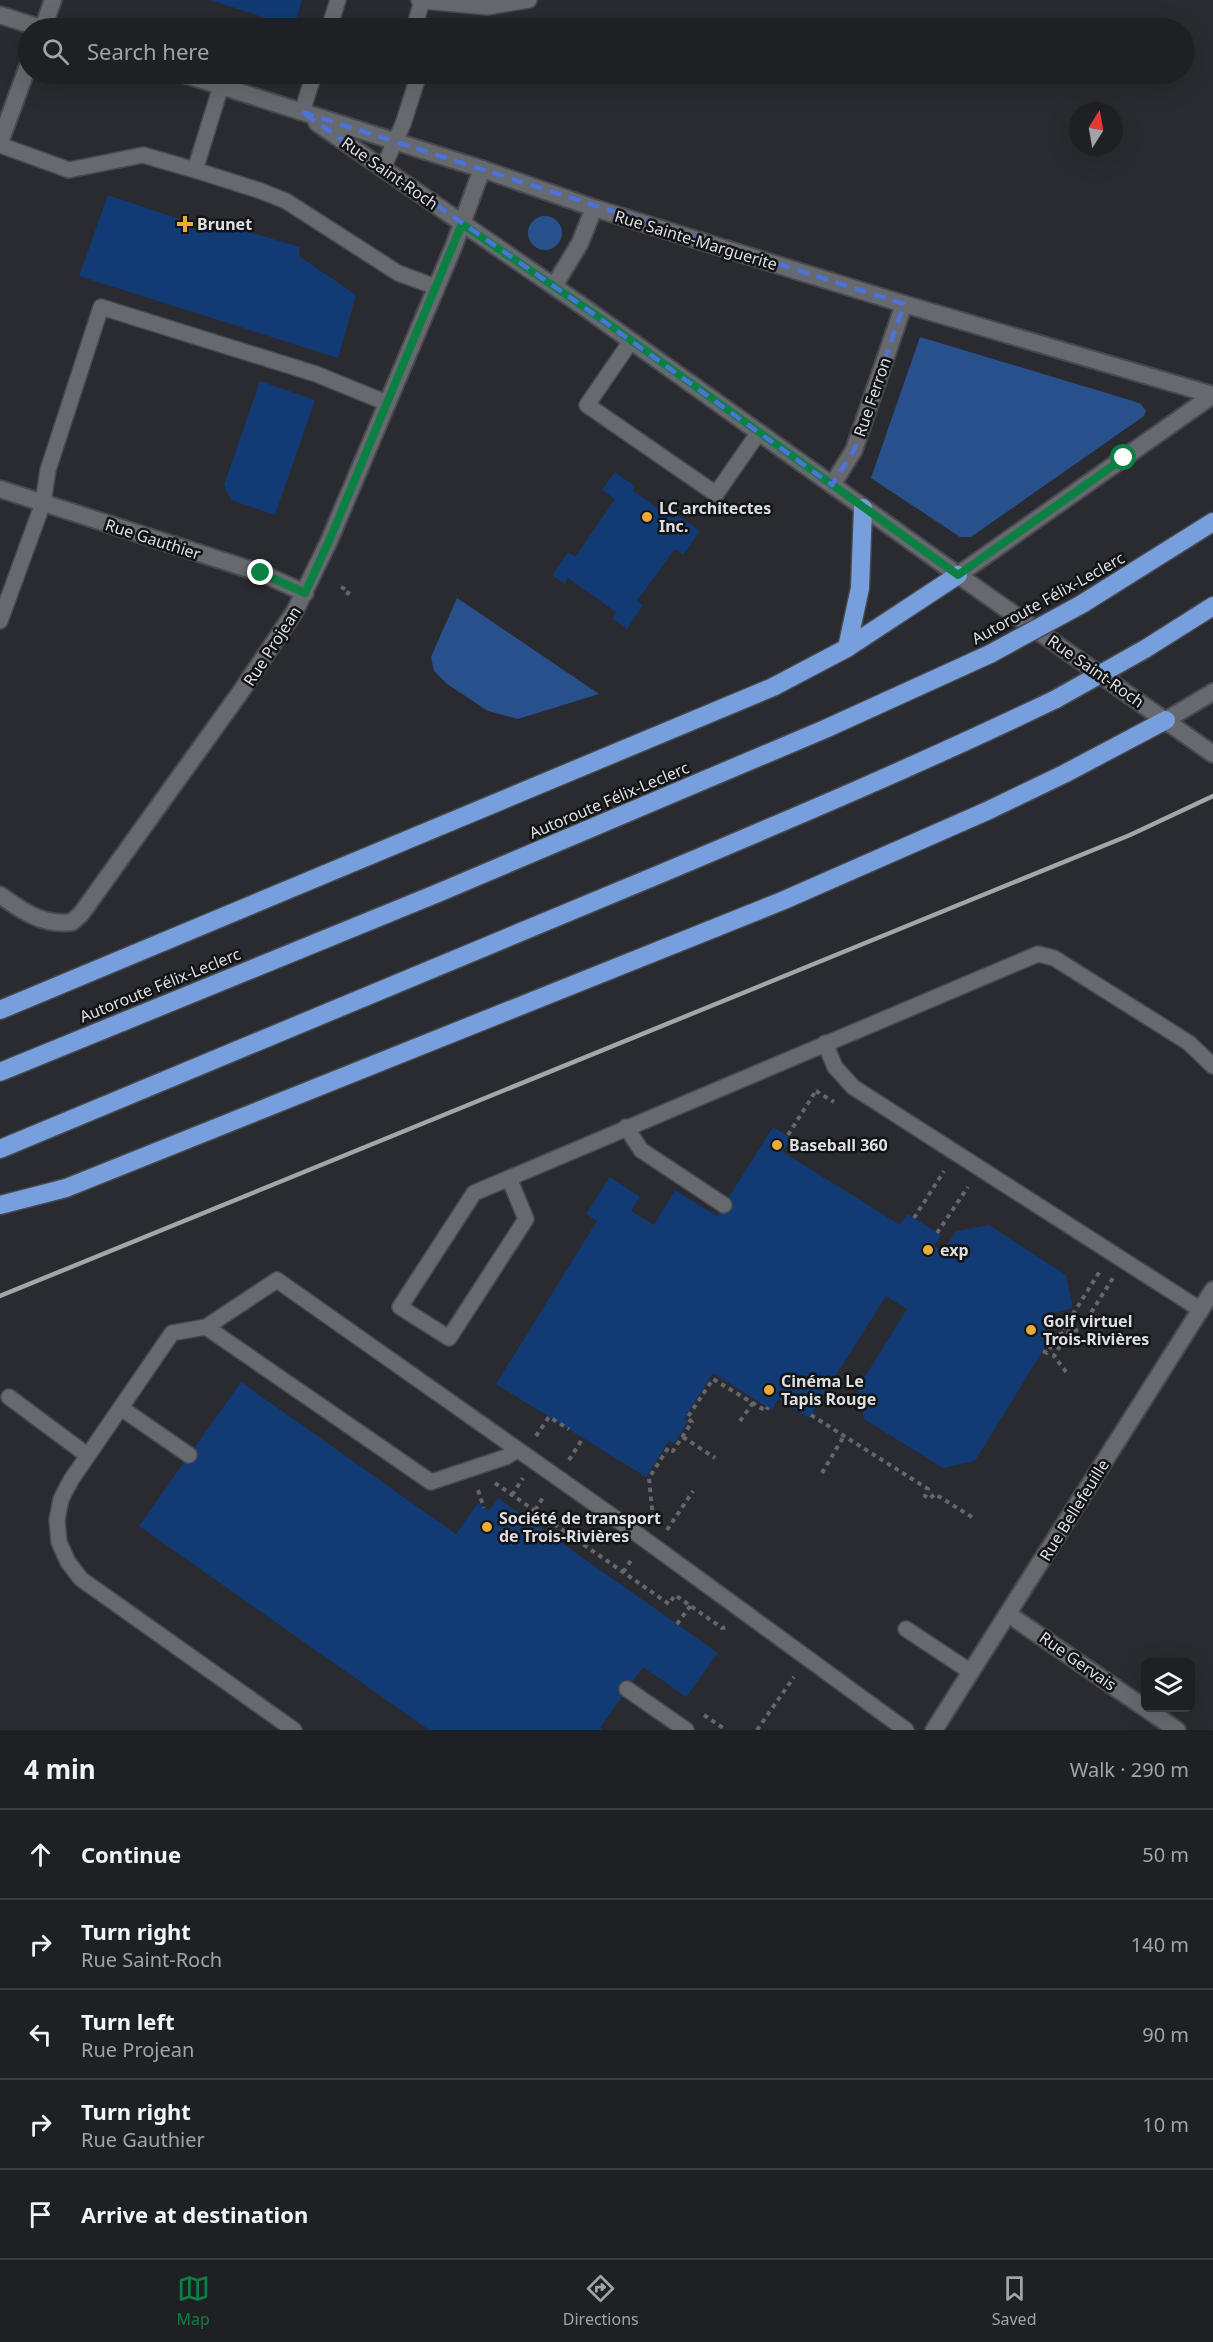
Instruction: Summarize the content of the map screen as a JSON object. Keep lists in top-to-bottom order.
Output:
{
  "streets": {
    "highway": ["Autoroute Félix-Leclerc"],
    "street": [
      "Rue Saint-Roch",
      "Rue Sainte-Marguerite",
      "Rue Ferron",
      "Rue Gauthier",
      "Rue Projean",
      "Rue Bellefeuille",
      "Rue Gervais"
    ]
  },
  "crossings": [
    ["Rue Saint-Roch", "Rue Sainte-Marguerite"],
    ["Rue Saint-Roch", "Rue Ferron"],
    ["Rue Saint-Roch", "Rue Projean"],
    ["Rue Sainte-Marguerite", "Rue Ferron"],
    ["Rue Sainte-Marguerite", "Rue Projean"],
    ["Rue Gauthier", "Rue Projean"],
    ["Rue Bellefeuille", "Rue Gervais"]
  ],
  "places": {
    "health": ["Brunet"],
    "other": [
      "LC architectes Inc.",
      "Baseball 360",
      "exp",
      "Golf virtuel Trois-Rivières",
      "Cinéma Le Tapis Rouge",
      "Société de transport de Trois-Rivières"
    ]
  },
  "north": "top",
  "page": {
    "search": "Search here",
    "heading": ["4 min", "Walk · 290 m"],
    "list": [
      ["Continue", "50 m"],
      ["Turn right", "Rue Saint-Roch", "140 m"],
      ["Turn left", "Rue Projean", "90 m"],
      ["Turn right", "Rue Gauthier", "10 m"],
      "Arrive at destination"
    ],
    "nav": ["Map", "Directions", "Saved"]
  }
}
